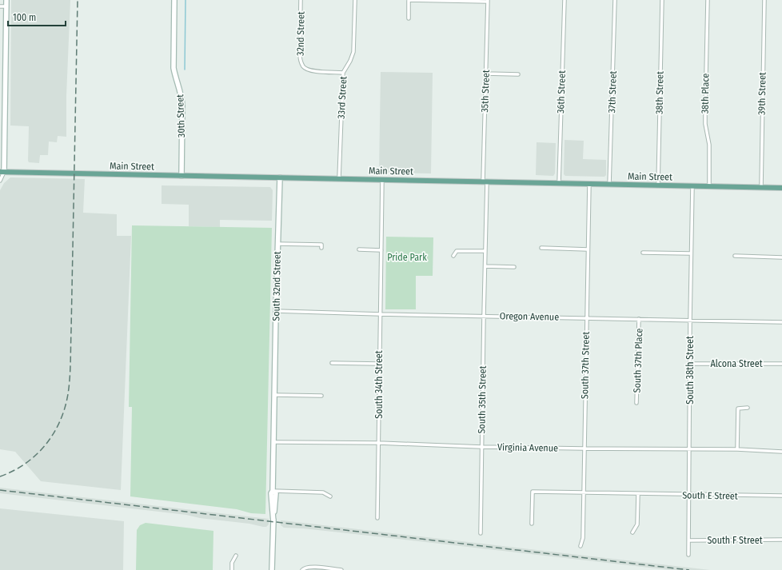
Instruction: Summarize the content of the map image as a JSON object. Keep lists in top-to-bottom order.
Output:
{
  "streets": {
    "main road": ["Main Street"],
    "street": [
      "32nd Street",
      "35th Street",
      "36th Street",
      "37th Street",
      "38th Street",
      "38th Place",
      "39th Street",
      "33rd Street",
      "30th Street",
      "South 32nd Street",
      "Oregon Avenue",
      "South 37th Place",
      "Alcona Street",
      "South 37th Street",
      "South 38th Street",
      "South 34th Street",
      "South 35th Street",
      "Virginia Avenue",
      "South E Street",
      "South F Street"
    ]
  },
  "crossings": [
    ["32nd Street", "33rd Street"],
    ["35th Street", "Main Street"],
    ["35th Street", "South 35th Street"],
    ["36th Street", "Main Street"],
    ["37th Street", "Main Street"],
    ["38th Street", "Main Street"],
    ["38th Place", "Main Street"],
    ["39th Street", "Main Street"],
    ["33rd Street", "Main Street"],
    ["30th Street", "Main Street"],
    ["Main Street", "South 32nd Street"],
    ["Main Street", "South 37th Street"],
    ["Main Street", "South 38th Street"],
    ["Main Street", "South 34th Street"],
    ["Main Street", "South 35th Street"],
    ["South 32nd Street", "Oregon Avenue"],
    ["South 32nd Street", "Virginia Avenue"],
    ["Oregon Avenue", "South 37th Place"],
    ["Oregon Avenue", "South 37th Street"],
    ["Oregon Avenue", "South 38th Street"],
    ["Oregon Avenue", "South 34th Street"],
    ["Oregon Avenue", "South 35th Street"],
    ["Alcona Street", "South 38th Street"],
    ["South 37th Street", "Virginia Avenue"],
    ["South 37th Street", "South E Street"],
    ["South 38th Street", "Virginia Avenue"],
    ["South 38th Street", "South E Street"],
    ["South 38th Street", "South F Street"],
    ["South 34th Street", "Virginia Avenue"],
    ["South 35th Street", "Virginia Avenue"]
  ],
  "parks": ["Pride Park"],
  "scale_bar": "100 m"
}
